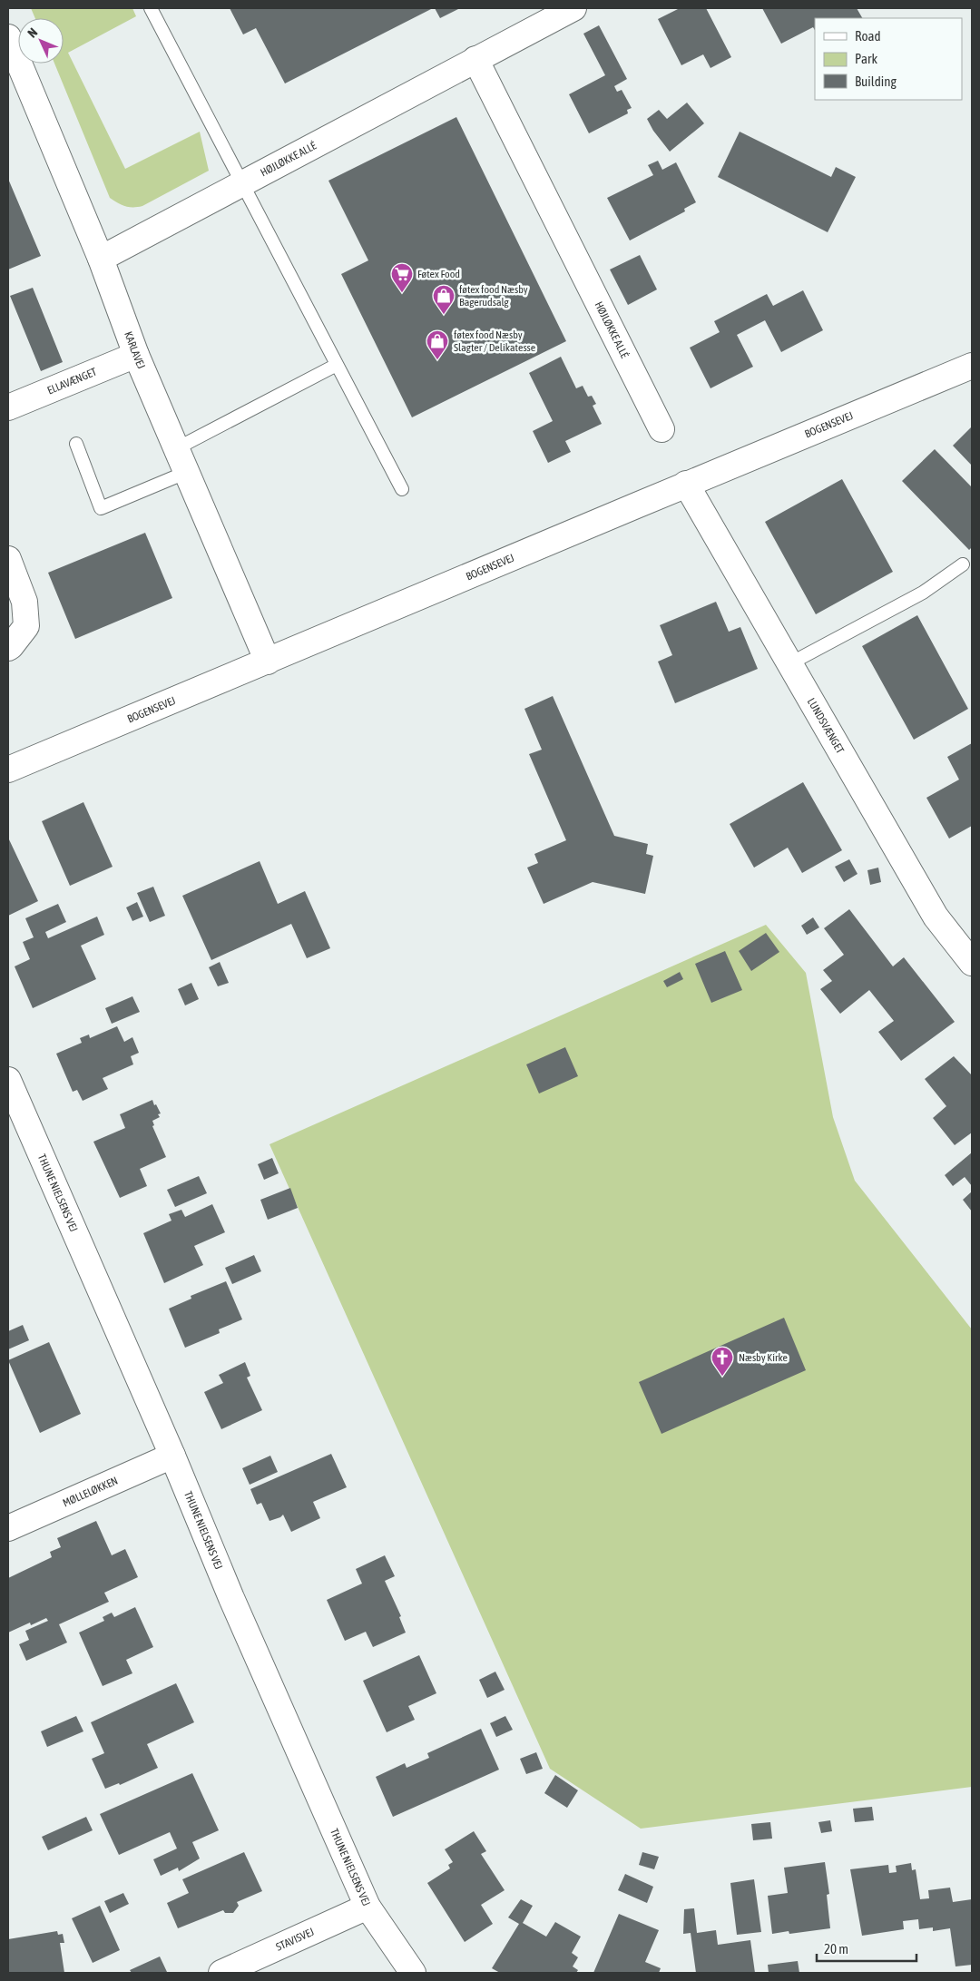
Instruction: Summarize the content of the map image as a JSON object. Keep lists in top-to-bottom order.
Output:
{
  "streets": {
    "street": [
      "HØJLØKKE ALLÉ",
      "KARLAVEJ",
      "ELLAVÆNGET",
      "BOGENSEVEJ",
      "LUNDSVÆNGET",
      "THUNE NIELSENS VEJ",
      "MØLLELØKKEN",
      "STAVISVEJ"
    ]
  },
  "crossings": [
    ["HØJLØKKE ALLÉ", "KARLAVEJ"],
    ["KARLAVEJ", "ELLAVÆNGET"],
    ["KARLAVEJ", "BOGENSEVEJ"],
    ["BOGENSEVEJ", "LUNDSVÆNGET"],
    ["THUNE NIELSENS VEJ", "MØLLELØKKEN"],
    ["THUNE NIELSENS VEJ", "STAVISVEJ"]
  ],
  "places": {
    "supermarket": ["Føtex Food"],
    "shop": ["føtex food Næsby Bagerudsalg", "føtex food Næsby Slagter / Delikatesse"],
    "church": ["Næsby Kirke"]
  },
  "legend": ["Road", "Park", "Building"],
  "scale_bar": "20 m",
  "north": "top left"
}
